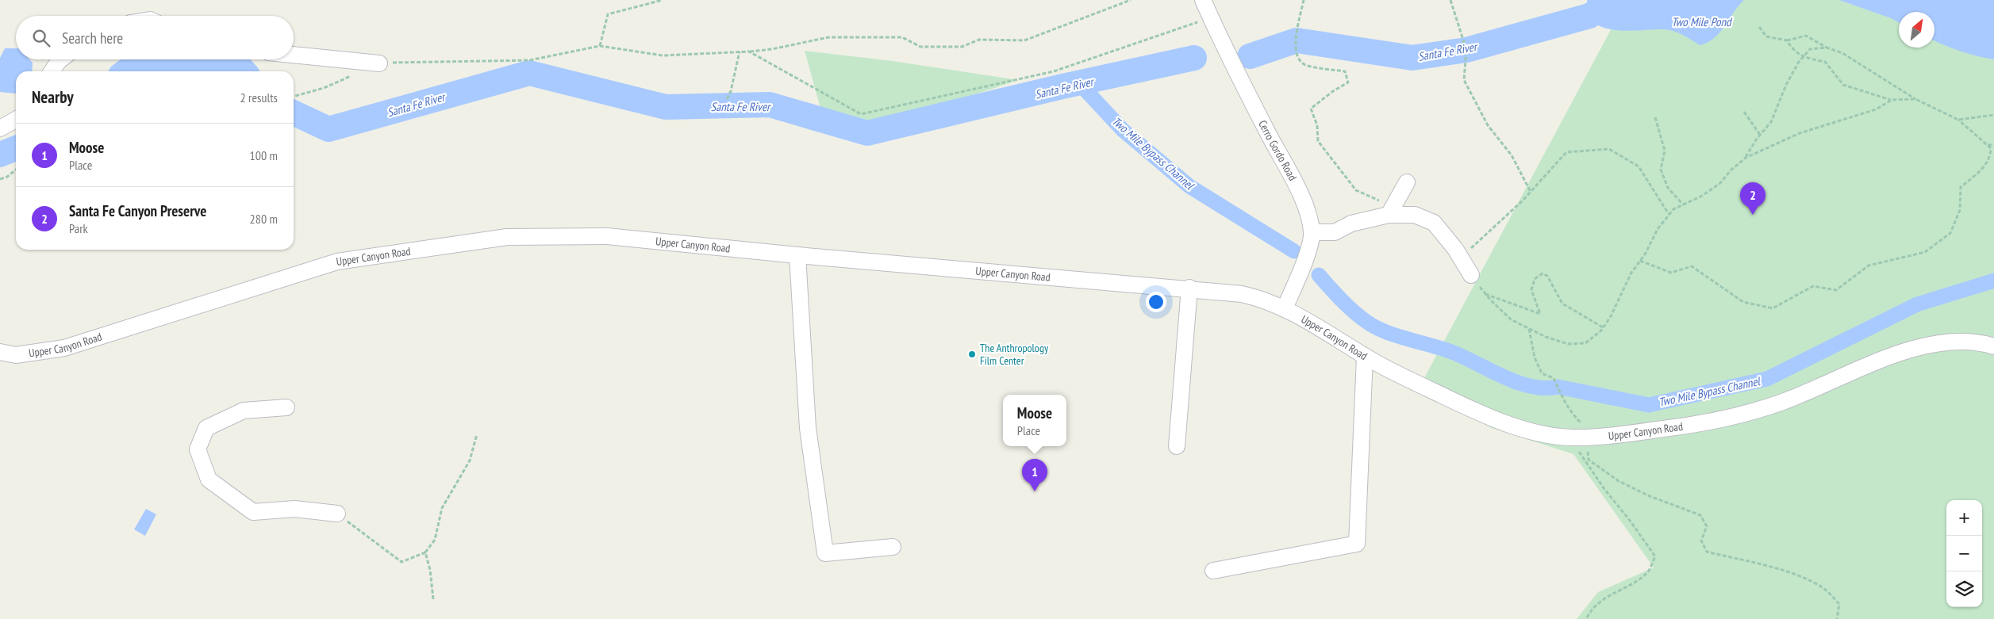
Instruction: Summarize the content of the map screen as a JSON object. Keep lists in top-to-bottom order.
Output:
{
  "streets": {
    "street": ["Cerro Gordo Road", "Upper Canyon Road"]
  },
  "water": ["Two Mile Pond", "Santa Fe River", "Two Mile Bypass Channel"],
  "places": ["The Anthropology Film Center"],
  "north": "top right",
  "page": {
    "search": "Search here",
    "heading": ["Nearby", "2 results"],
    "list": [
      {
        "mark": "1",
        "name": "Moose",
        "note": "Place",
        "value": "100 m"
      },
      {
        "mark": "2",
        "name": "Santa Fe Canyon Preserve",
        "note": "Park",
        "value": "280 m"
      }
    ],
    "pins": ["2", "1"],
    "popup": ["Moose", "Place"],
    "map_buttons": ["+", "−"]
  }
}
